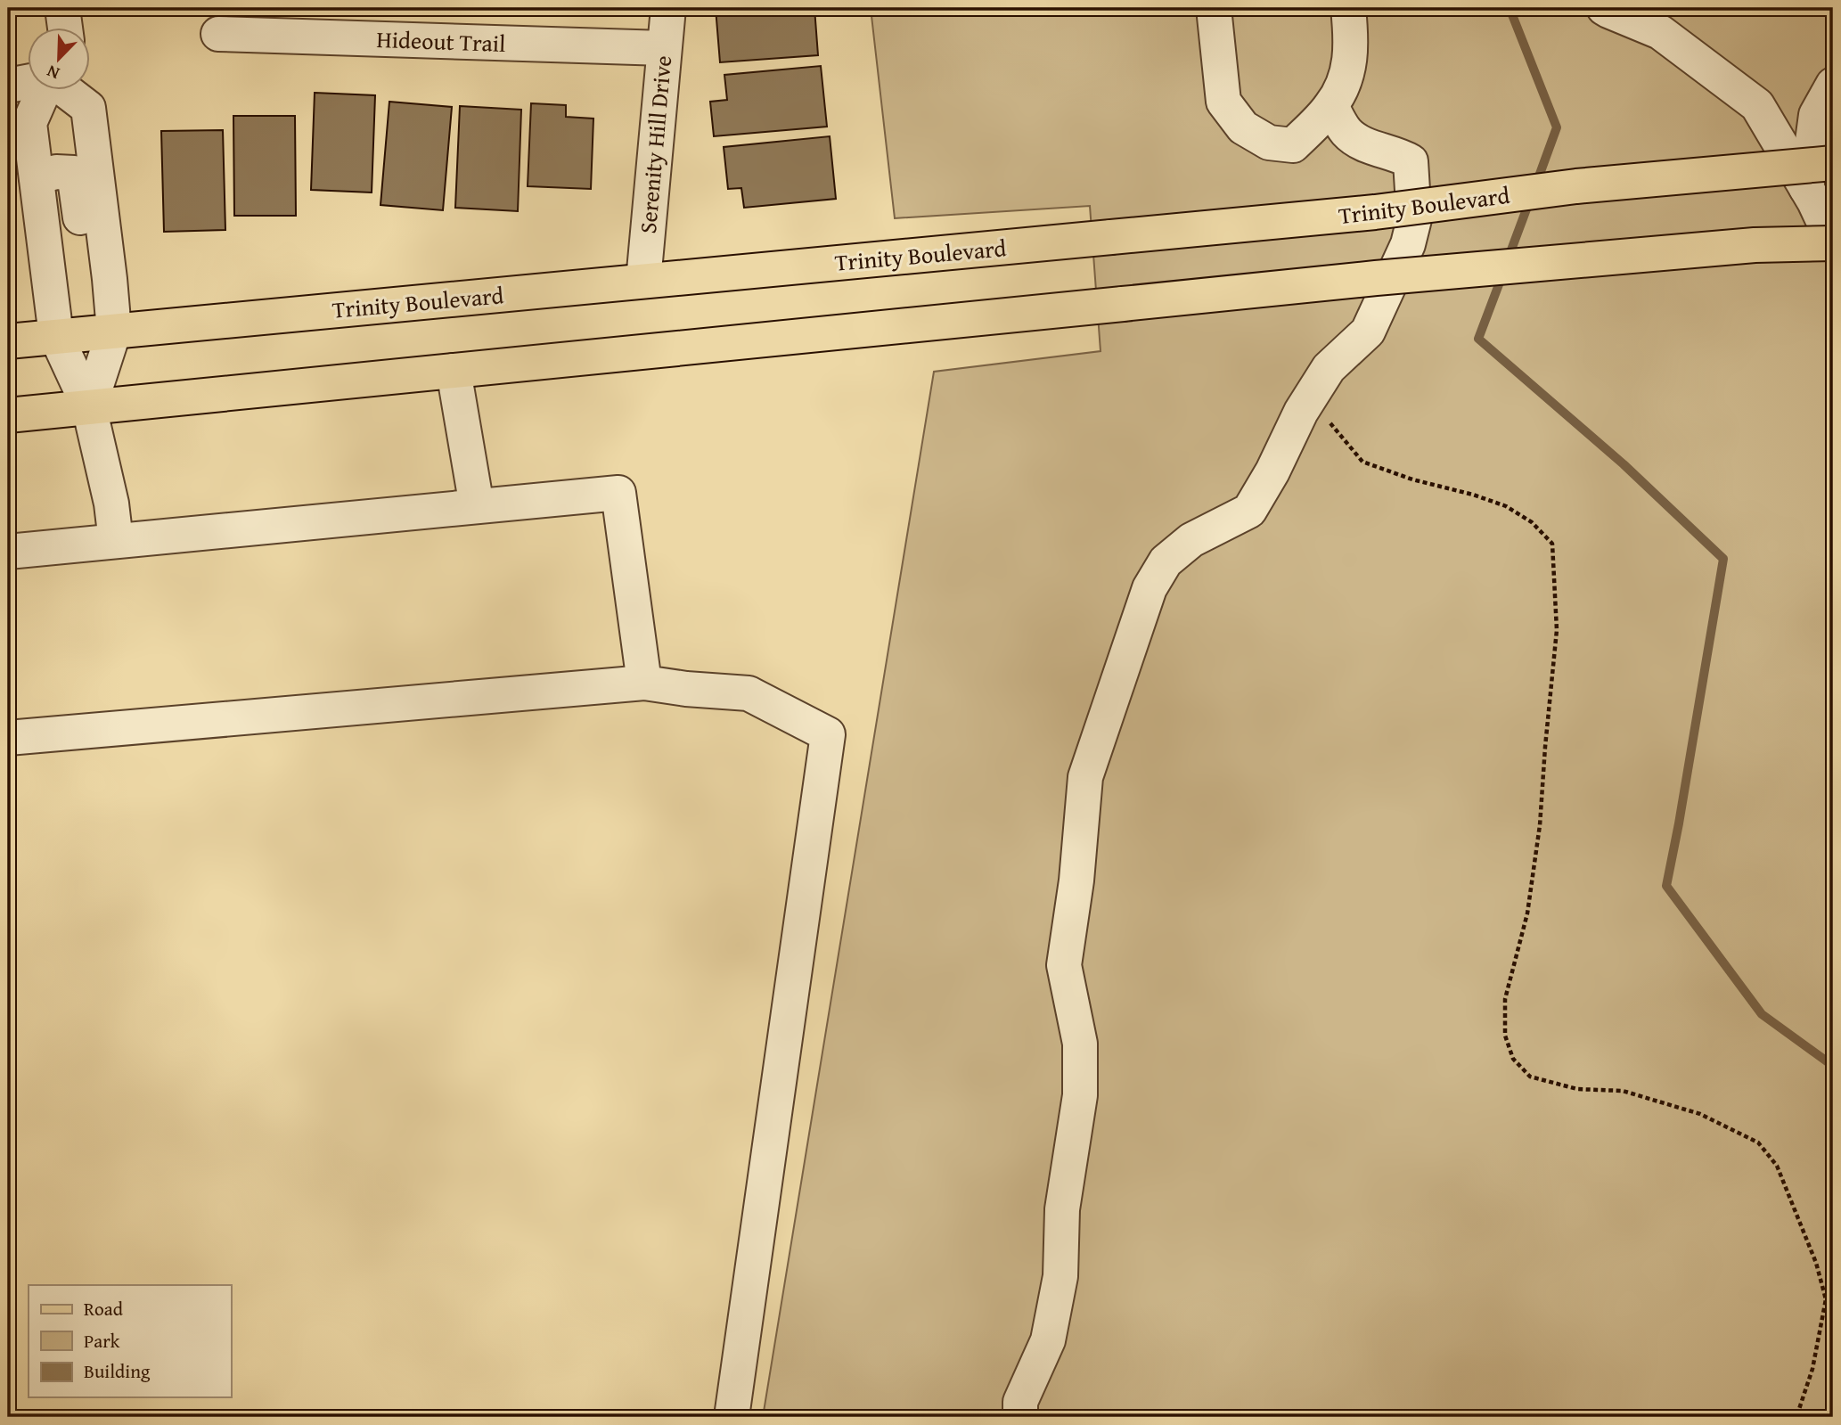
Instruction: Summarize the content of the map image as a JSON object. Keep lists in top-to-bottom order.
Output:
{
  "streets": {
    "main road": ["Trinity Boulevard"],
    "street": ["Hideout Trail", "Serenity Hill Drive"]
  },
  "crossings": [
    ["Hideout Trail", "Serenity Hill Drive"],
    ["Serenity Hill Drive", "Trinity Boulevard"]
  ],
  "legend": ["Road", "Park", "Building"],
  "north": "bottom left"
}
